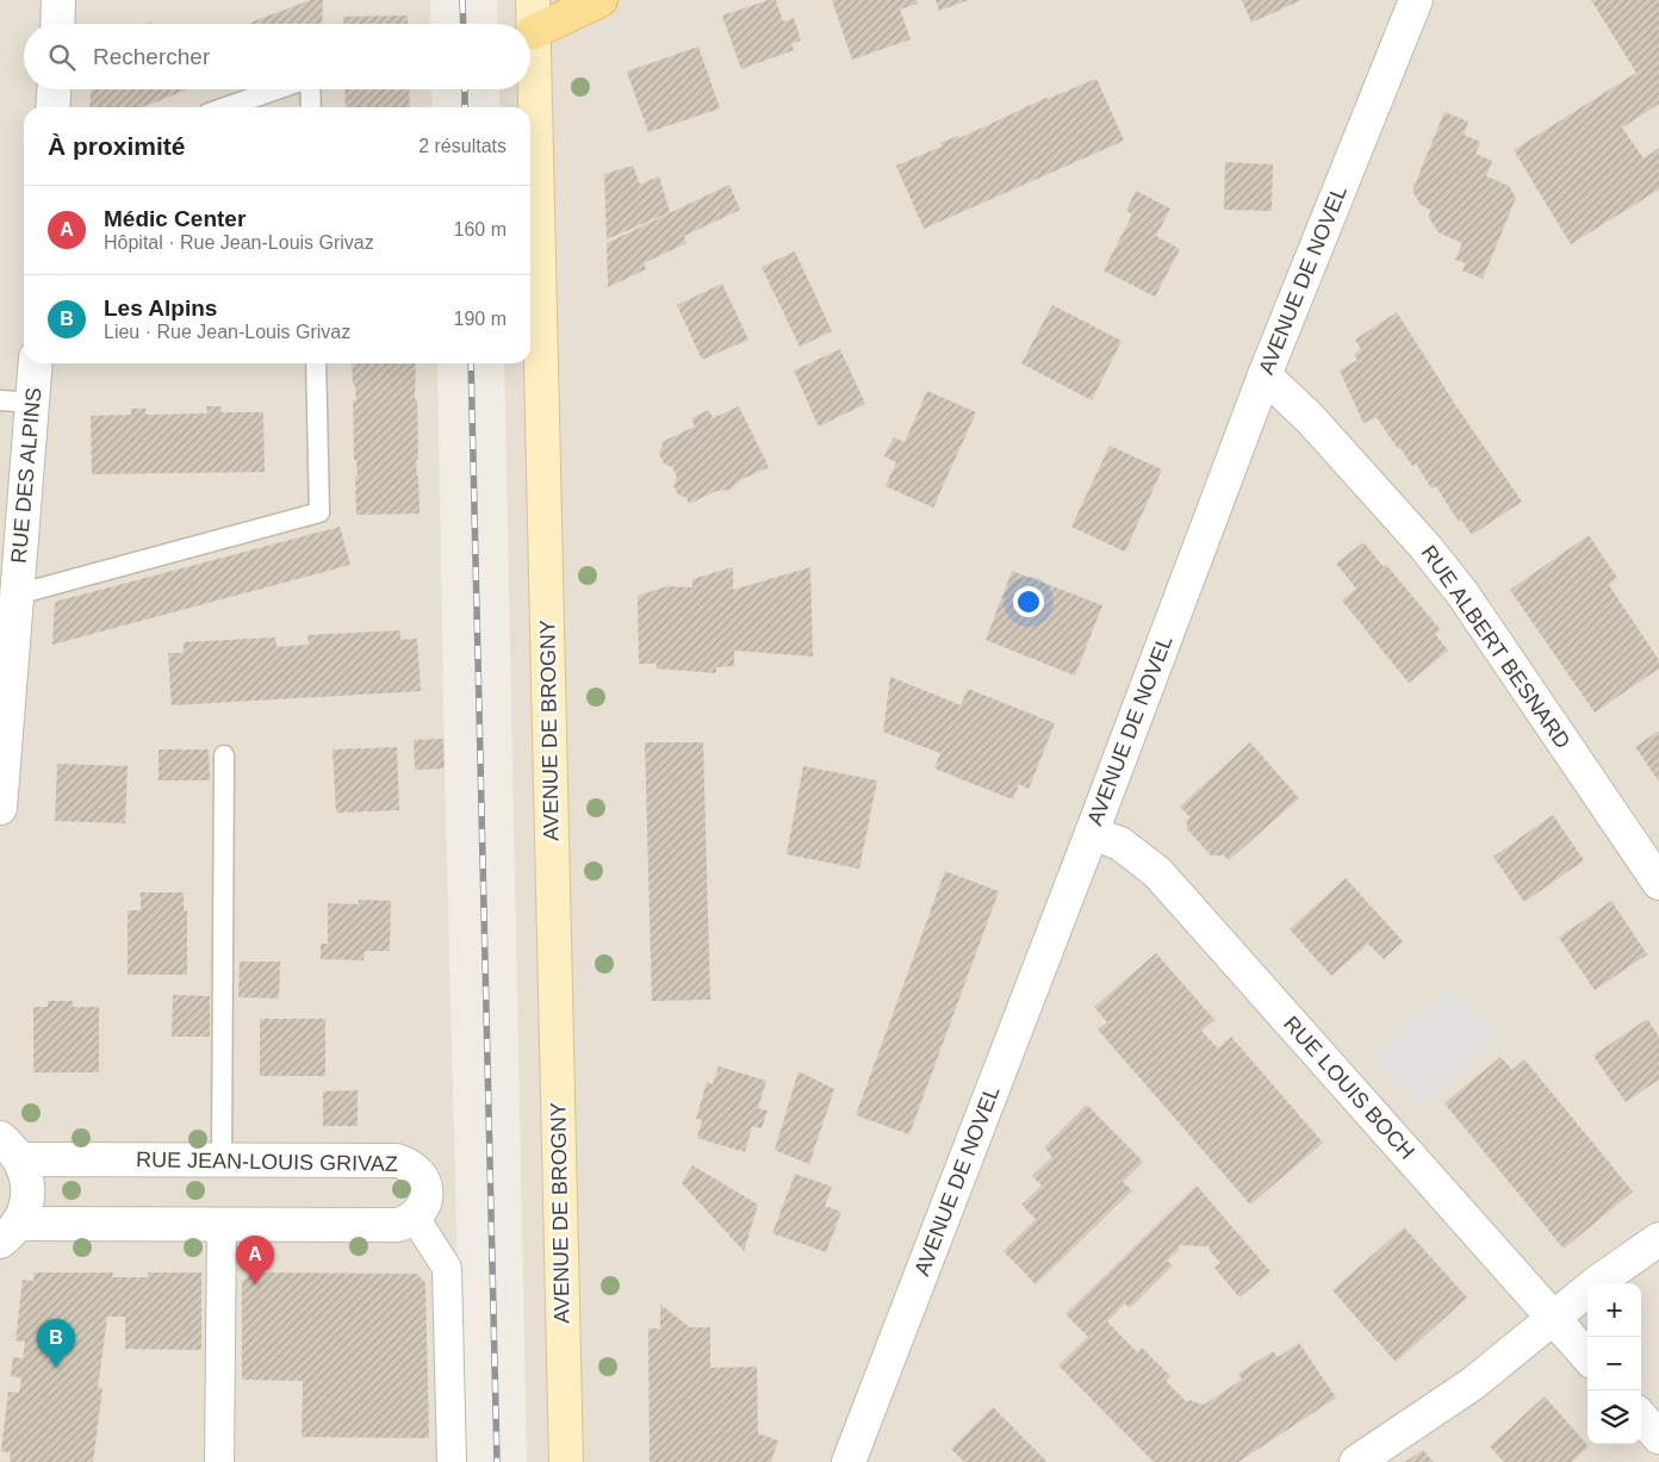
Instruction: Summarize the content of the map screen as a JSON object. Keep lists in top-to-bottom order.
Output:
{
  "streets": {
    "main road": ["AVENUE DE BROGNY"],
    "street": [
      "AVENUE DE NOVEL",
      "RUE DES ALPINS",
      "RUE ALBERT BESNARD",
      "RUE LOUIS BOCH",
      "RUE JEAN-LOUIS GRIVAZ"
    ]
  },
  "crossings": [
    ["AVENUE DE NOVEL", "RUE ALBERT BESNARD"],
    ["AVENUE DE NOVEL", "RUE LOUIS BOCH"]
  ],
  "page": {
    "search": "Rechercher",
    "heading": ["À proximité", "2 résultats"],
    "list": [
      {
        "mark": "A",
        "name": "Médic Center",
        "note": "Hôpital · Rue Jean-Louis Grivaz",
        "value": "160 m"
      },
      {
        "mark": "B",
        "name": "Les Alpins",
        "note": "Lieu · Rue Jean-Louis Grivaz",
        "value": "190 m"
      }
    ],
    "pins": ["A", "B"],
    "map_buttons": ["+", "−"]
  }
}
